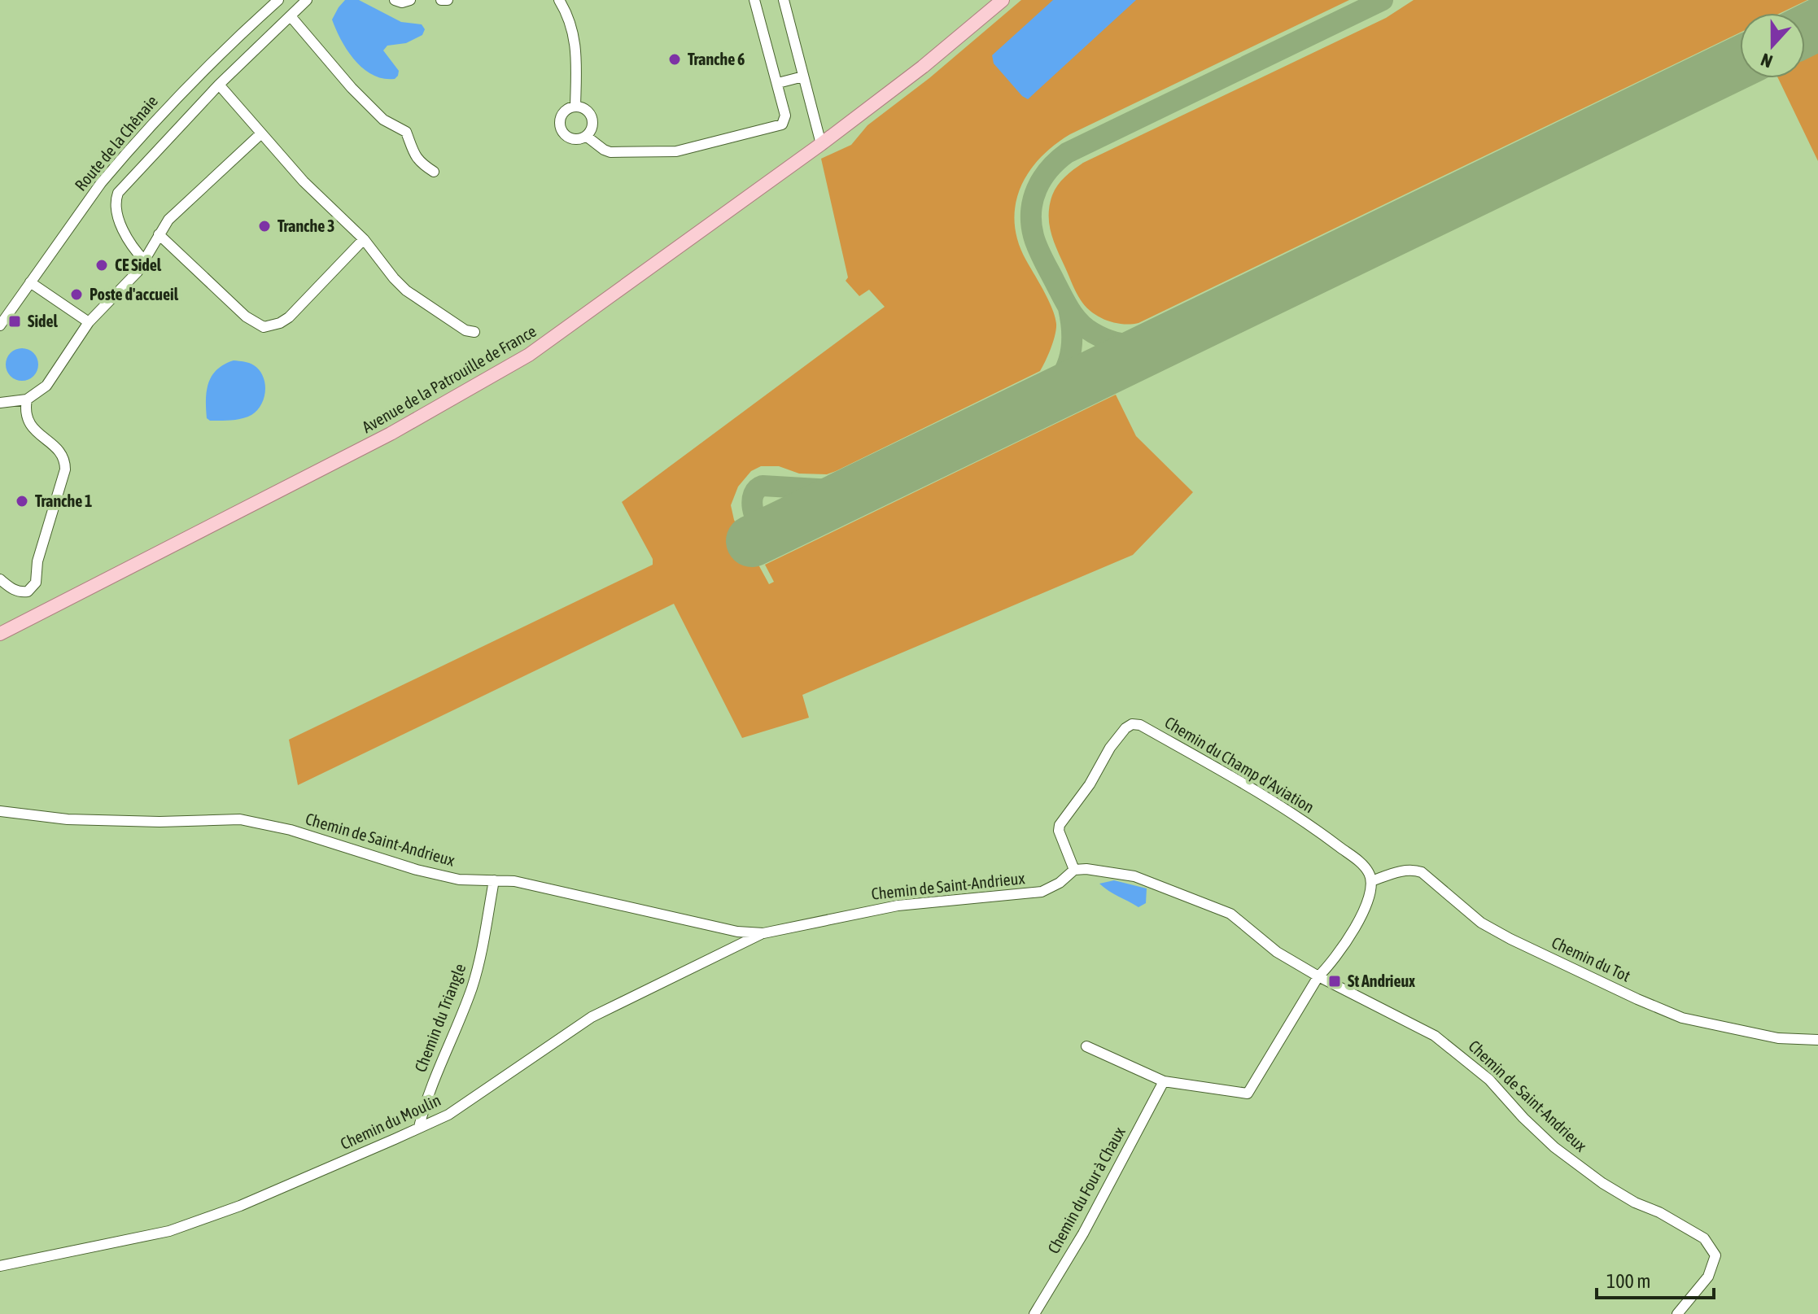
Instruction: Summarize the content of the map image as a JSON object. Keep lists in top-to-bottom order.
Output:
{
  "streets": {
    "main road": ["Avenue de la Patrouille de France"],
    "street": [
      "Route de la Chênaie",
      "Chemin du Champ d'Aviation",
      "Chemin de Saint-Andrieux",
      "Chemin du Tot",
      "Chemin du Triangle",
      "Chemin du Moulin",
      "Chemin du Four à Chaux"
    ]
  },
  "crossings": [
    ["Chemin du Champ d'Aviation", "Chemin de Saint-Andrieux"],
    ["Chemin du Champ d'Aviation", "Chemin du Tot"],
    ["Chemin de Saint-Andrieux", "Chemin du Triangle"],
    ["Chemin de Saint-Andrieux", "Chemin du Moulin"],
    ["Chemin du Triangle", "Chemin du Moulin"]
  ],
  "places": {
    "other": [
      "Tranche 6",
      "Tranche 3",
      "CE Sidel",
      "Poste d'accueil",
      "Tranche 1"
    ],
    "transit": ["Sidel", "St Andrieux"]
  },
  "scale_bar": "100 m",
  "north": "bottom"
}
